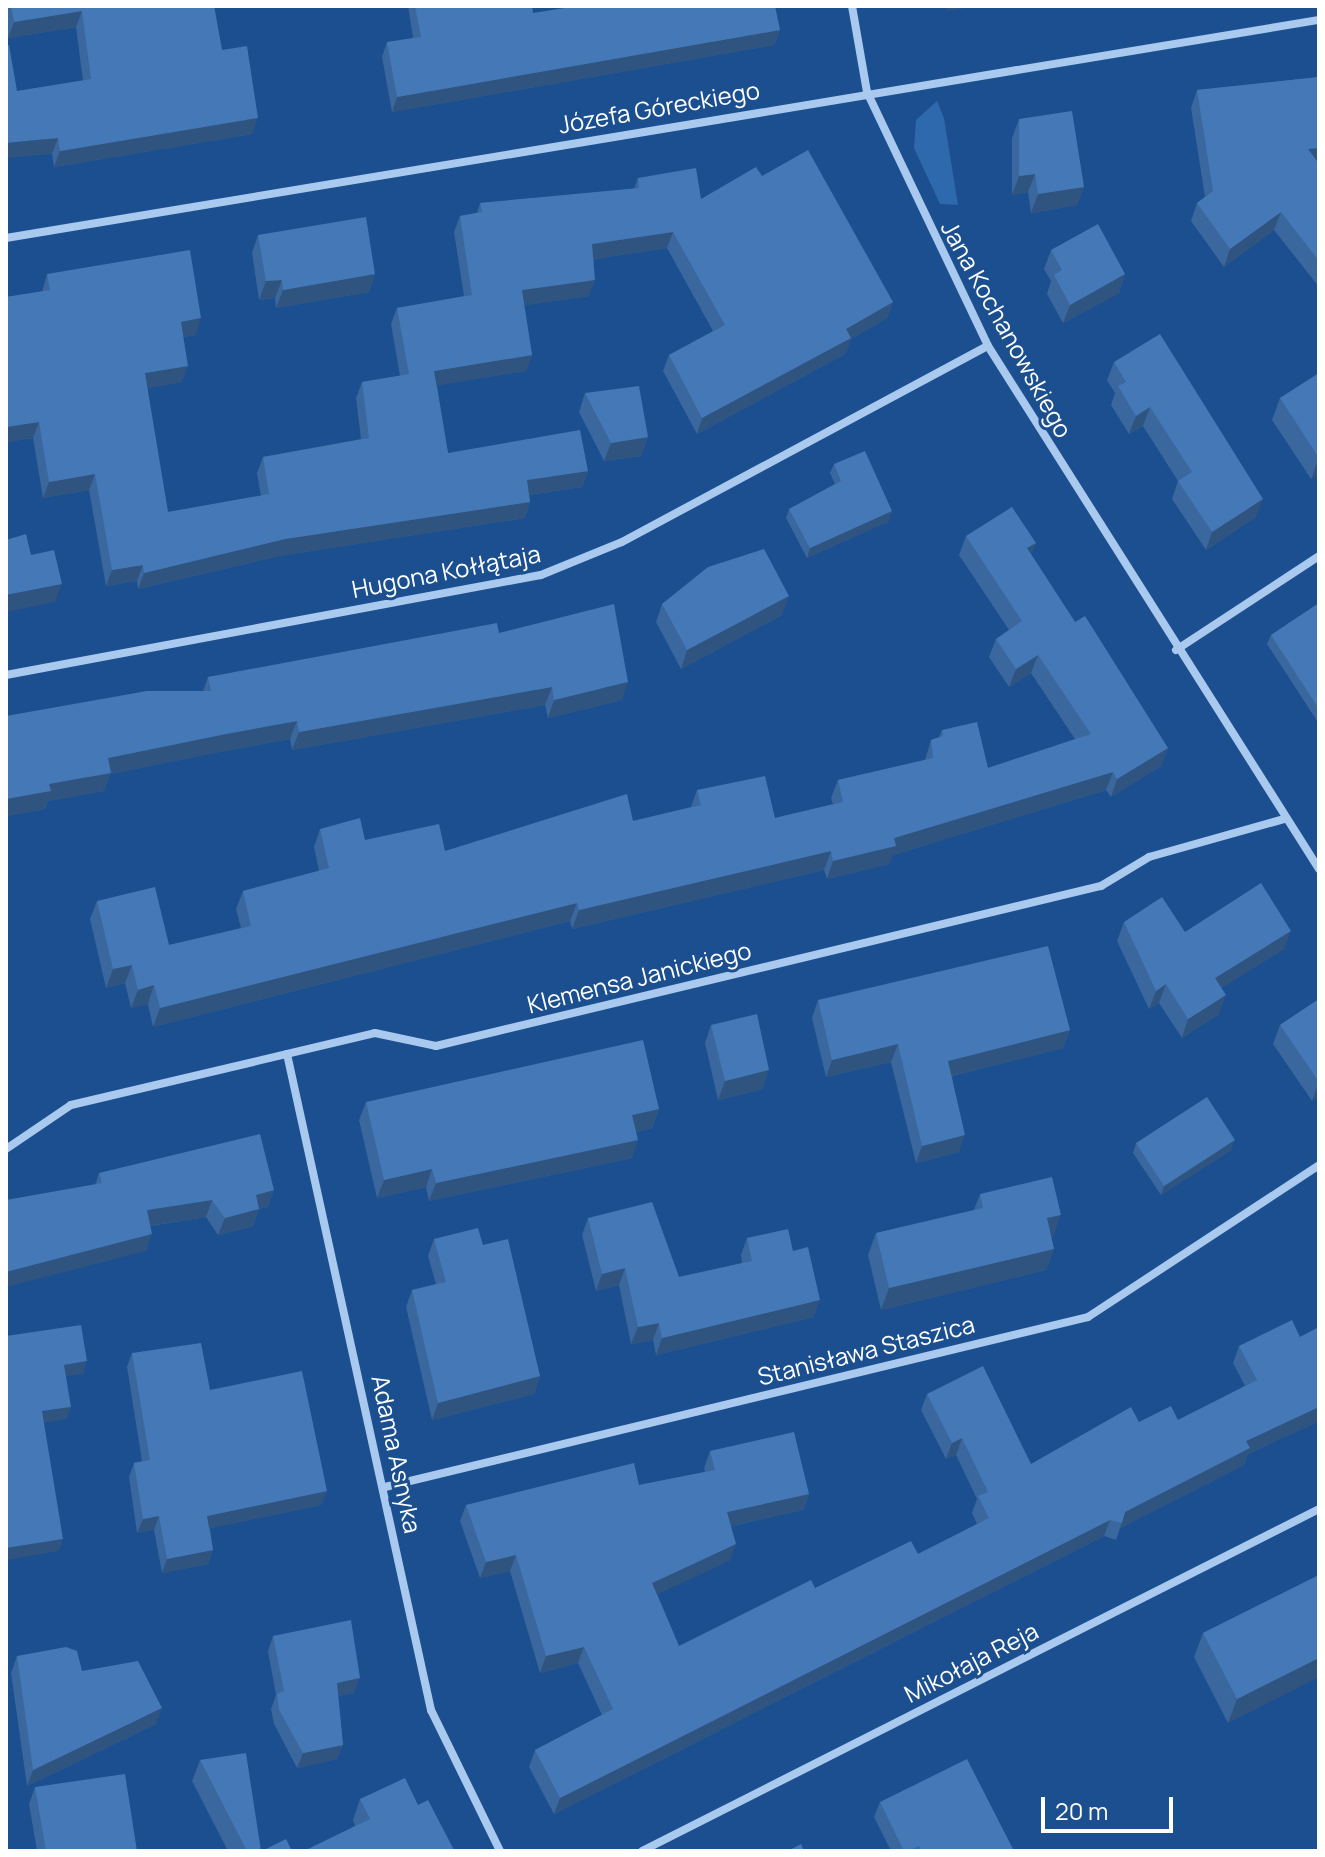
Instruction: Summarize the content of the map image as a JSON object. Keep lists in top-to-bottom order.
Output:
{
  "streets": {
    "street": [
      "Józefa Góreckiego",
      "Jana Kochanowskiego",
      "Hugona Kołłątaja",
      "Klemensa Janickiego",
      "Stanisława Staszica",
      "Adama Asnyka",
      "Mikołaja Reja"
    ]
  },
  "crossings": [
    ["Józefa Góreckiego", "Jana Kochanowskiego"],
    ["Jana Kochanowskiego", "Hugona Kołłątaja"],
    ["Jana Kochanowskiego", "Klemensa Janickiego"],
    ["Klemensa Janickiego", "Adama Asnyka"],
    ["Stanisława Staszica", "Adama Asnyka"]
  ],
  "scale_bar": "20 m"
}
